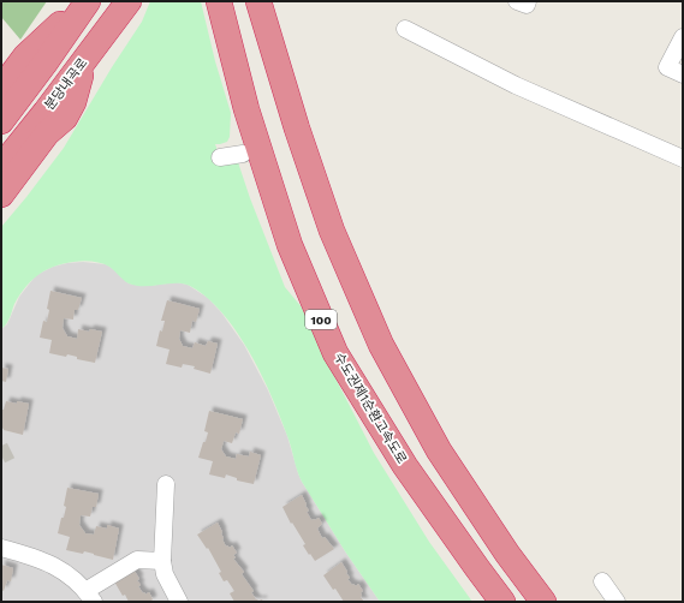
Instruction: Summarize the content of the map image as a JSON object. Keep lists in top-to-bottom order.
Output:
{
  "streets": {
    "highway": ["분당내곡로", "100", "수도권제1순환고속도로"]
  }
}
